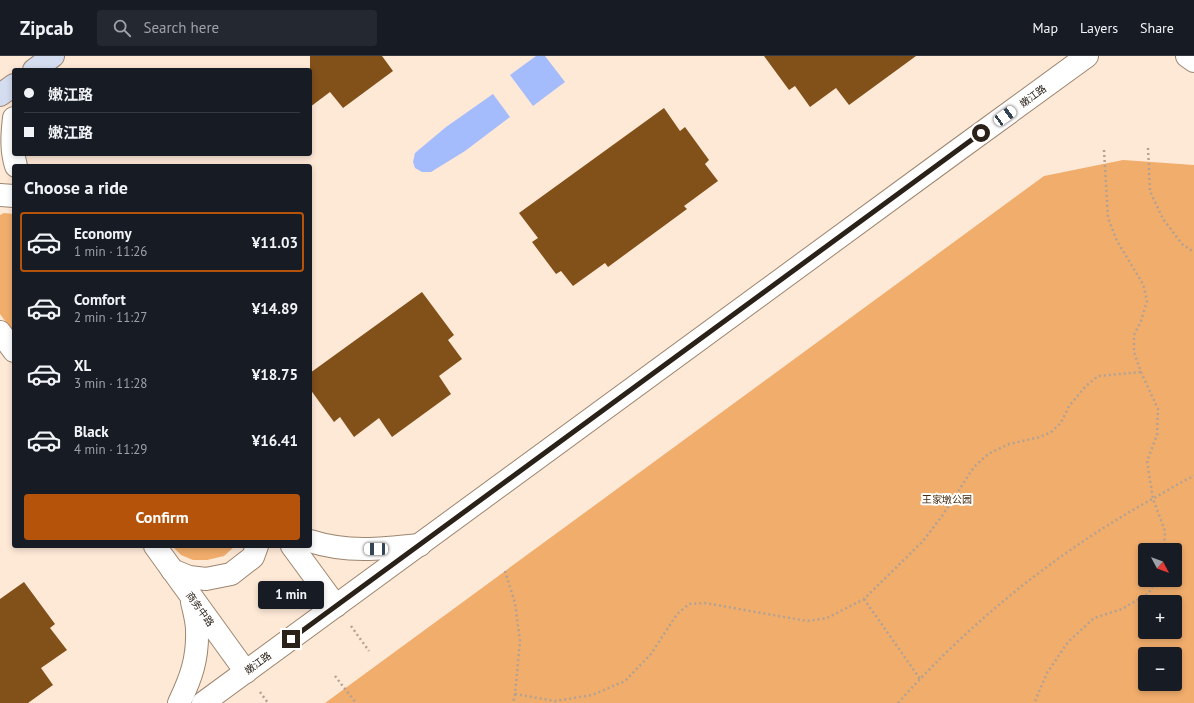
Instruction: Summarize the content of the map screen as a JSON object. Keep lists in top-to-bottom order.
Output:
{
  "streets": {
    "street": ["嫩江路", "商务中路"]
  },
  "crossings": [
    ["嫩江路", "商务中路"]
  ],
  "parks": ["王家墩公园"],
  "north": "bottom right",
  "page": {
    "header": "Zipcab",
    "search": "Search here",
    "nav": ["Map", "Layers", "Share"],
    "banner": ["嫩江路", "嫩江路"],
    "heading": "Choose a ride",
    "list": [
      {
        "name": "Economy",
        "note": "1 min · 11:26",
        "value": "¥11.03"
      },
      {
        "name": "Comfort",
        "note": "2 min · 11:27",
        "value": "¥14.89"
      },
      {
        "name": "XL",
        "note": "3 min · 11:28",
        "value": "¥18.75"
      },
      {
        "name": "Black",
        "note": "4 min · 11:29",
        "value": "¥16.41"
      }
    ],
    "buttons": "Confirm",
    "map_buttons": ["+", "−"],
    "bubble": "1 min"
  }
}
